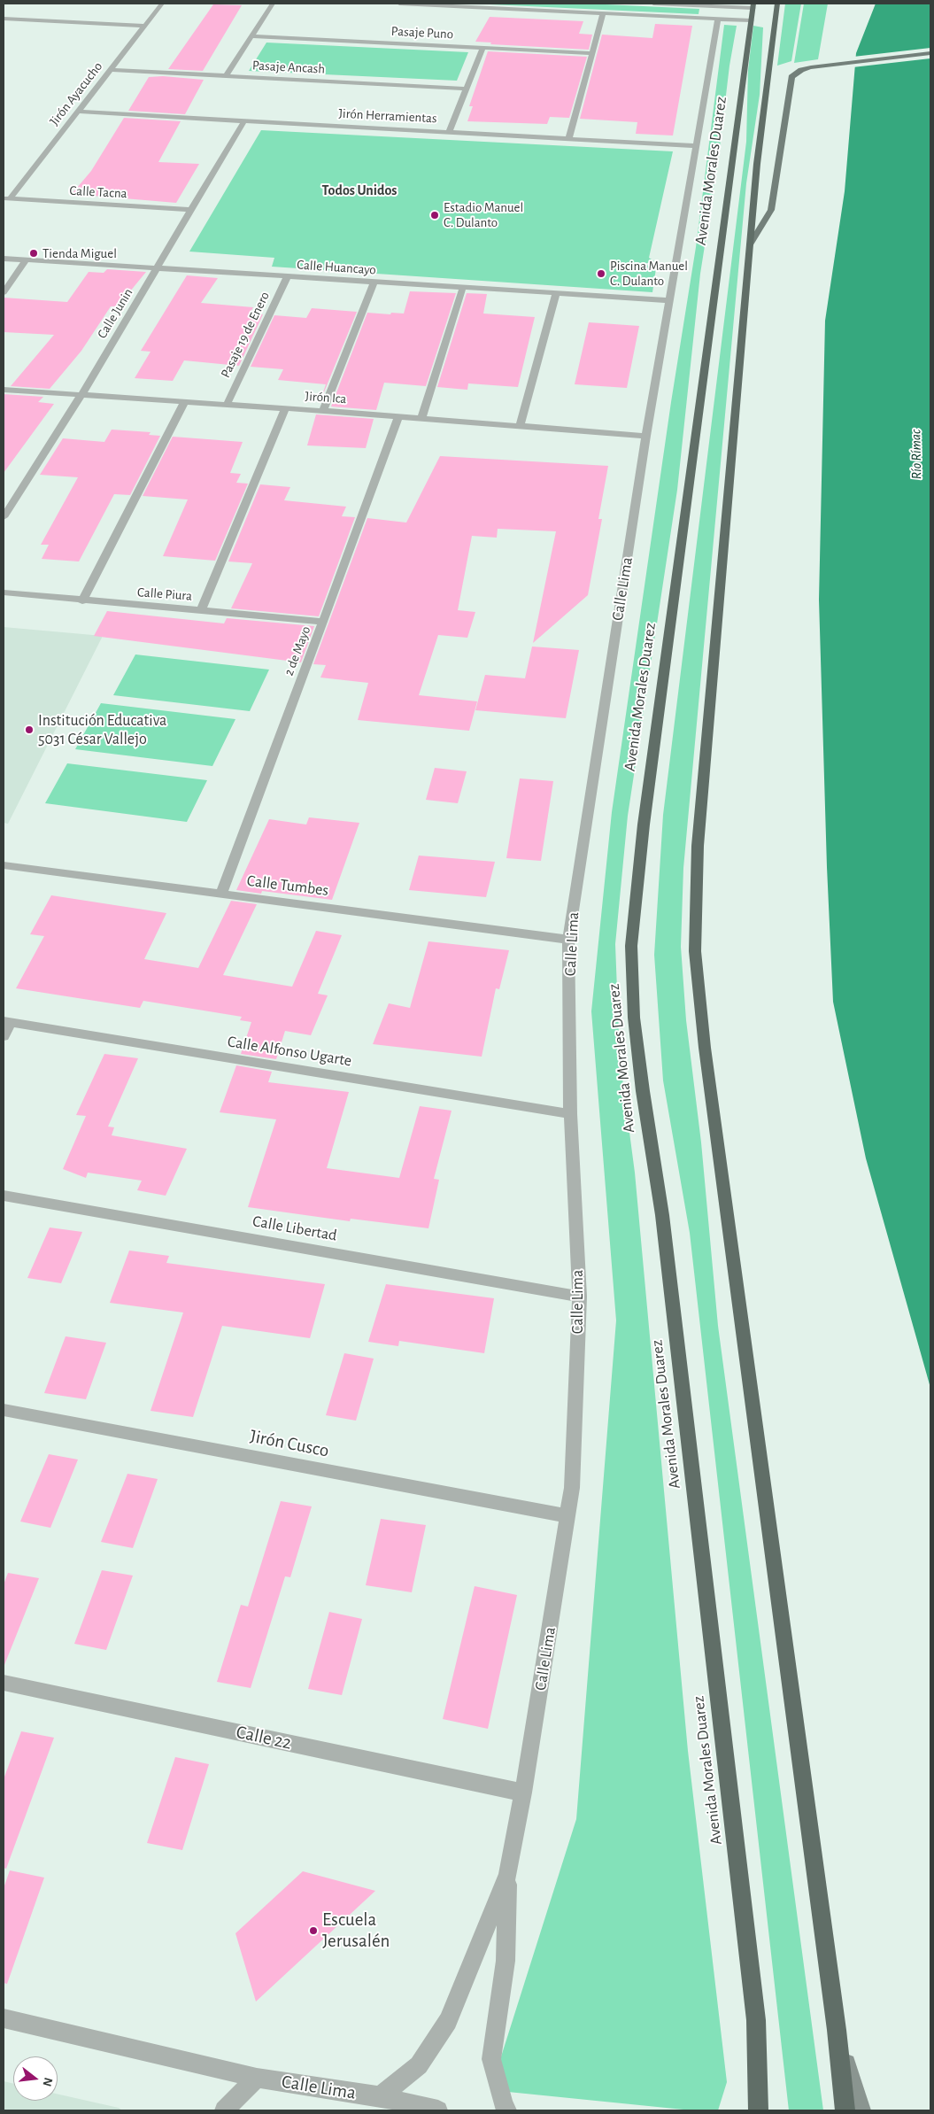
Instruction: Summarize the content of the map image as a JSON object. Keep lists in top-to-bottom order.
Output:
{
  "streets": {
    "highway": ["Avenida Morales Duarez"],
    "street": [
      "Pasaje Puno",
      "Pasaje Ancash",
      "Jirón Ayacucho",
      "Jirón Herramientas",
      "Calle Tacna",
      "Calle Huancayo",
      "Calle Junin",
      "Pasaje 19 de Enero",
      "Jirón Ica",
      "Calle Lima",
      "Calle Piura",
      "2 de Mayo",
      "Calle Tumbes",
      "Calle Alfonso Ugarte",
      "Calle Libertad",
      "Jirón Cusco",
      "Calle 22"
    ]
  },
  "crossings": [
    ["Pasaje Ancash", "Jirón Ayacucho"],
    ["Jirón Ayacucho", "Jirón Herramientas"],
    ["Jirón Ayacucho", "Calle Tacna"],
    ["Jirón Herramientas", "Calle Junin"],
    ["Jirón Herramientas", "Calle Lima"],
    ["Calle Tacna", "Calle Junin"],
    ["Calle Huancayo", "Calle Junin"],
    ["Calle Huancayo", "Pasaje 19 de Enero"],
    ["Calle Huancayo", "Calle Lima"],
    ["Calle Junin", "Jirón Ica"],
    ["Pasaje 19 de Enero", "Jirón Ica"],
    ["Jirón Ica", "Calle Lima"],
    ["Jirón Ica", "2 de Mayo"],
    ["Calle Lima", "Calle Tumbes"],
    ["Calle Lima", "Calle Alfonso Ugarte"],
    ["Calle Lima", "Calle Libertad"],
    ["Calle Lima", "Jirón Cusco"],
    ["Calle Lima", "Calle 22"],
    ["Calle Piura", "2 de Mayo"],
    ["2 de Mayo", "Calle Tumbes"]
  ],
  "districts": ["Todos Unidos"],
  "water": ["Río Rímac"],
  "places": [
    "Estadio Manuel C. Dulanto",
    "Tienda Miguel",
    "Piscina Manuel C. Dulanto",
    "Institución Educativa 5031 César Vallejo",
    "Escuela Jerusalén"
  ],
  "north": "right"
}
